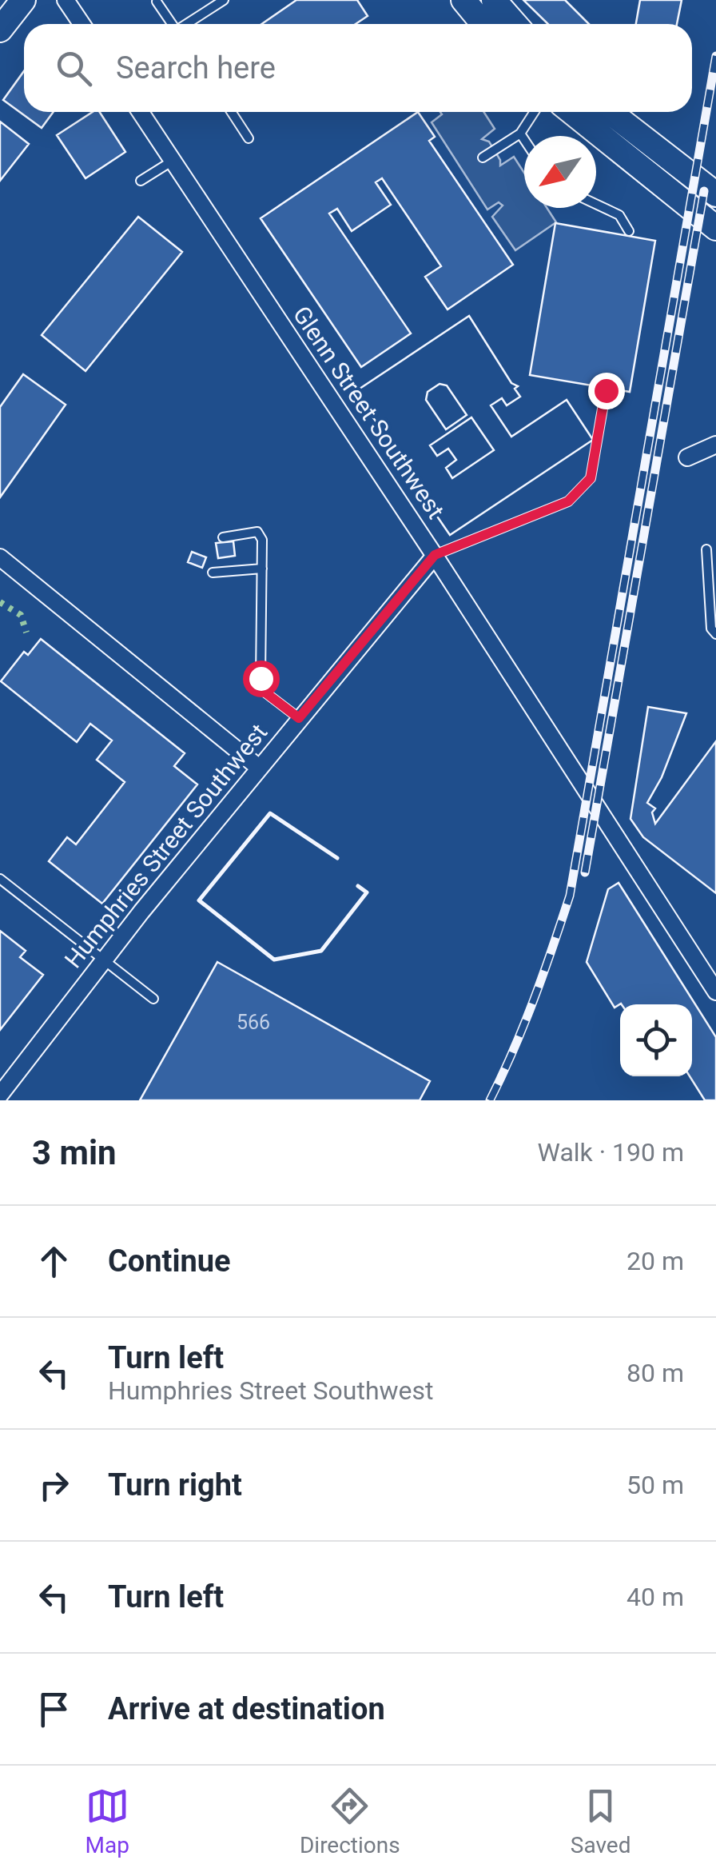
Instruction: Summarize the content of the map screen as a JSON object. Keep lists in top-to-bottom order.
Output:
{
  "streets": {
    "street": ["Glenn Street Southwest", "Humphries Street Southwest"]
  },
  "crossings": [
    ["Glenn Street Southwest", "Humphries Street Southwest"]
  ],
  "house_numbers": ["566"],
  "north": "bottom left",
  "page": {
    "search": "Search here",
    "heading": ["3 min", "Walk · 190 m"],
    "list": [
      ["Continue", "20 m"],
      ["Turn left", "Humphries Street Southwest", "80 m"],
      ["Turn right", "50 m"],
      ["Turn left", "40 m"],
      "Arrive at destination"
    ],
    "nav": ["Map", "Directions", "Saved"]
  }
}
